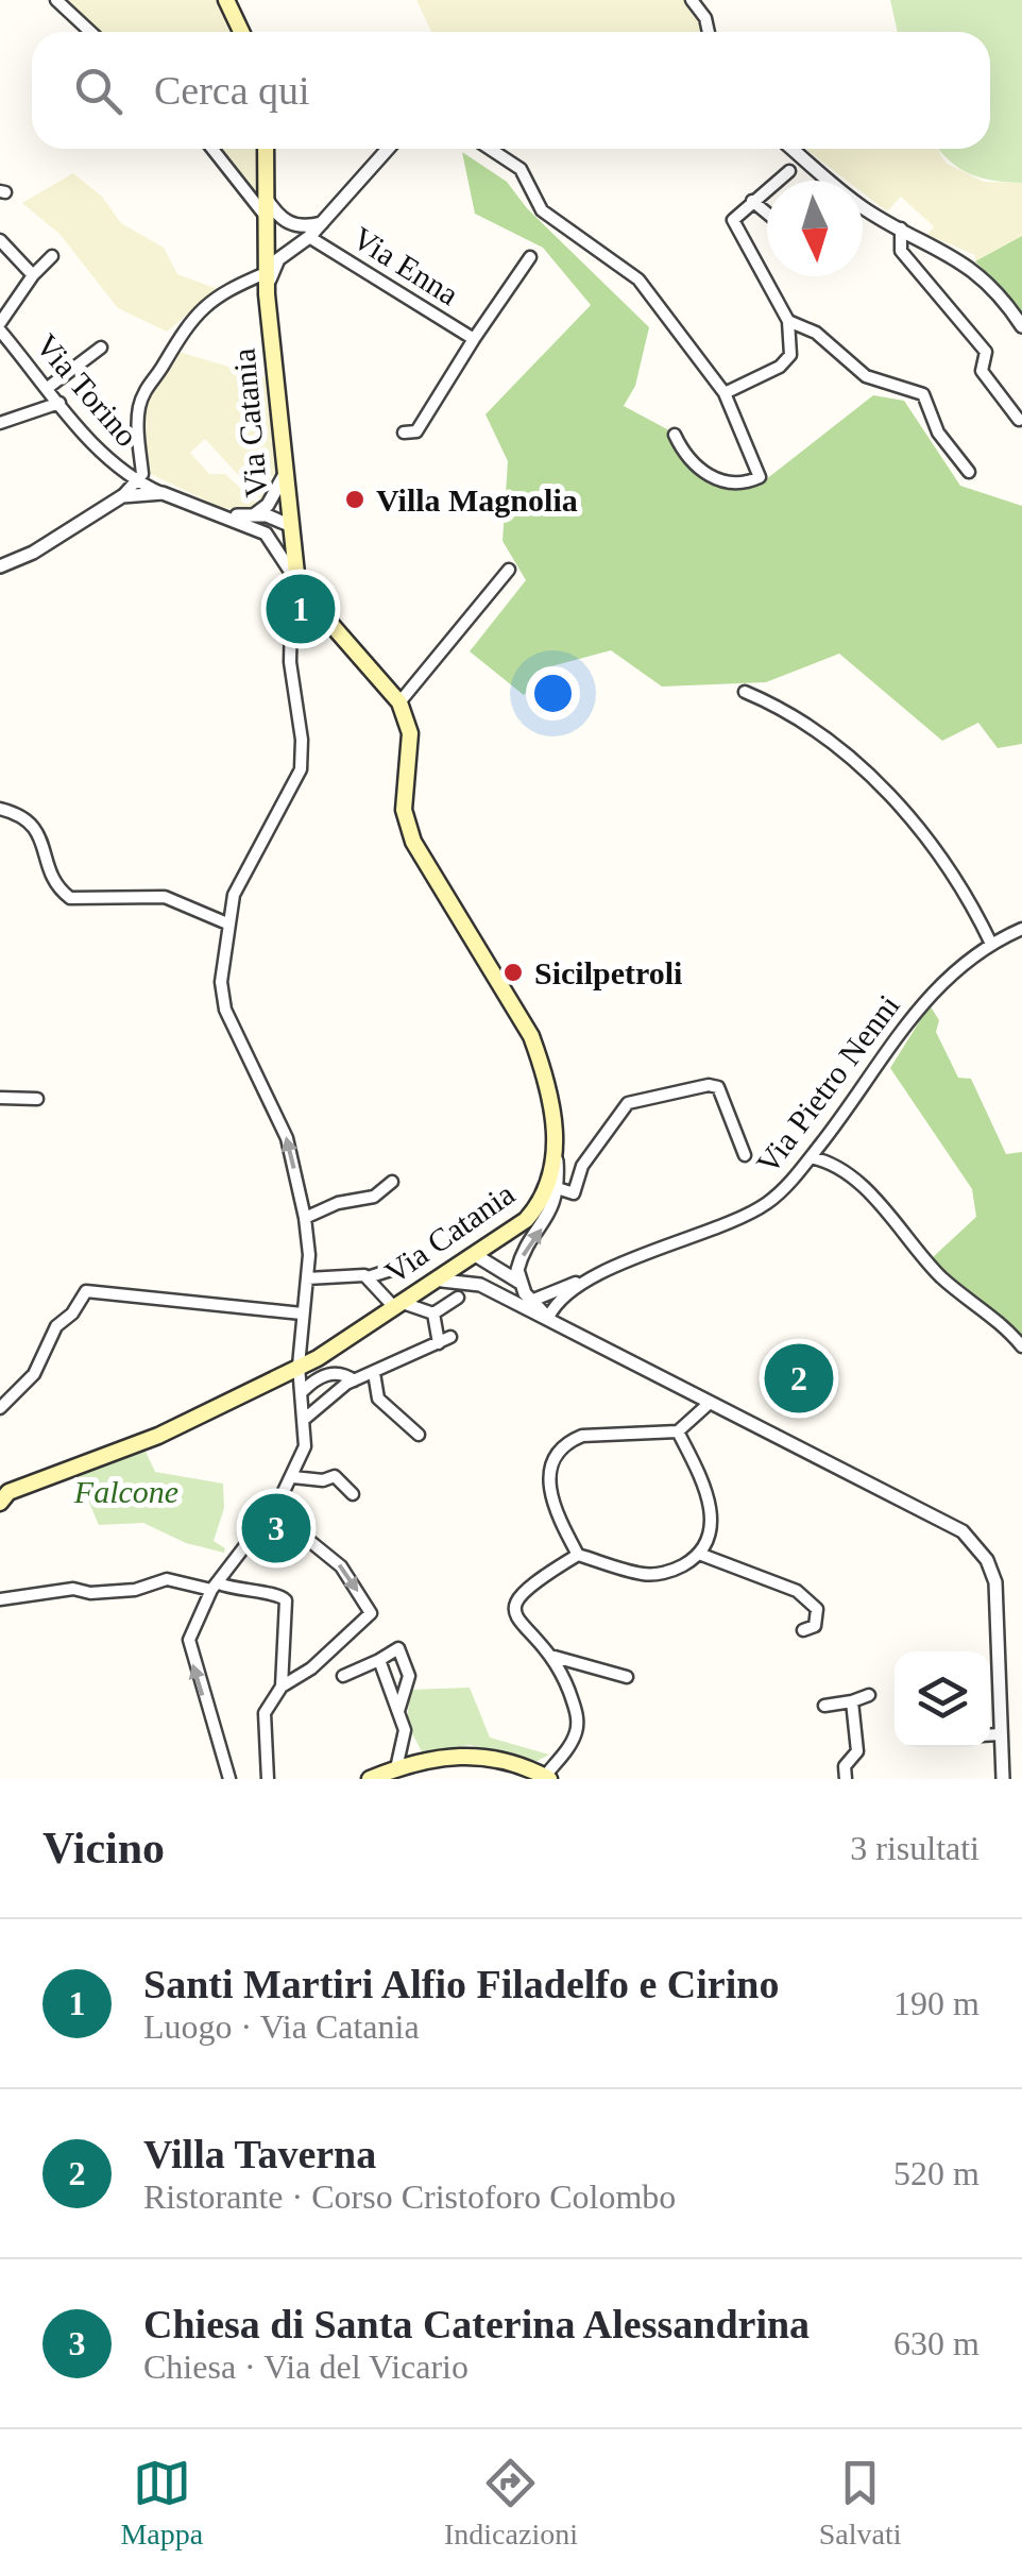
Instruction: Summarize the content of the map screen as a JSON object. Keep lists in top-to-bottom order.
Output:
{
  "streets": {
    "main road": ["Via Catania"],
    "street": ["Via Enna", "Via Torino", "Via Pietro Nenni"]
  },
  "parks": ["Falcone"],
  "places": ["Villa Magnolia", "Sicilpetroli"],
  "north": "bottom",
  "page": {
    "search": "Cerca qui",
    "pins": ["1", "2", "3"],
    "heading": ["Vicino", "3 risultati"],
    "list": [
      {
        "mark": "1",
        "name": "Santi Martiri Alfio Filadelfo e Cirino",
        "note": "Luogo · Via Catania",
        "value": "190 m"
      },
      {
        "mark": "2",
        "name": "Villa Taverna",
        "note": "Ristorante · Corso Cristoforo Colombo",
        "value": "520 m"
      },
      {
        "mark": "3",
        "name": "Chiesa di Santa Caterina Alessandrina",
        "note": "Chiesa · Via del Vicario",
        "value": "630 m"
      }
    ],
    "nav": ["Mappa", "Indicazioni", "Salvati"]
  }
}
